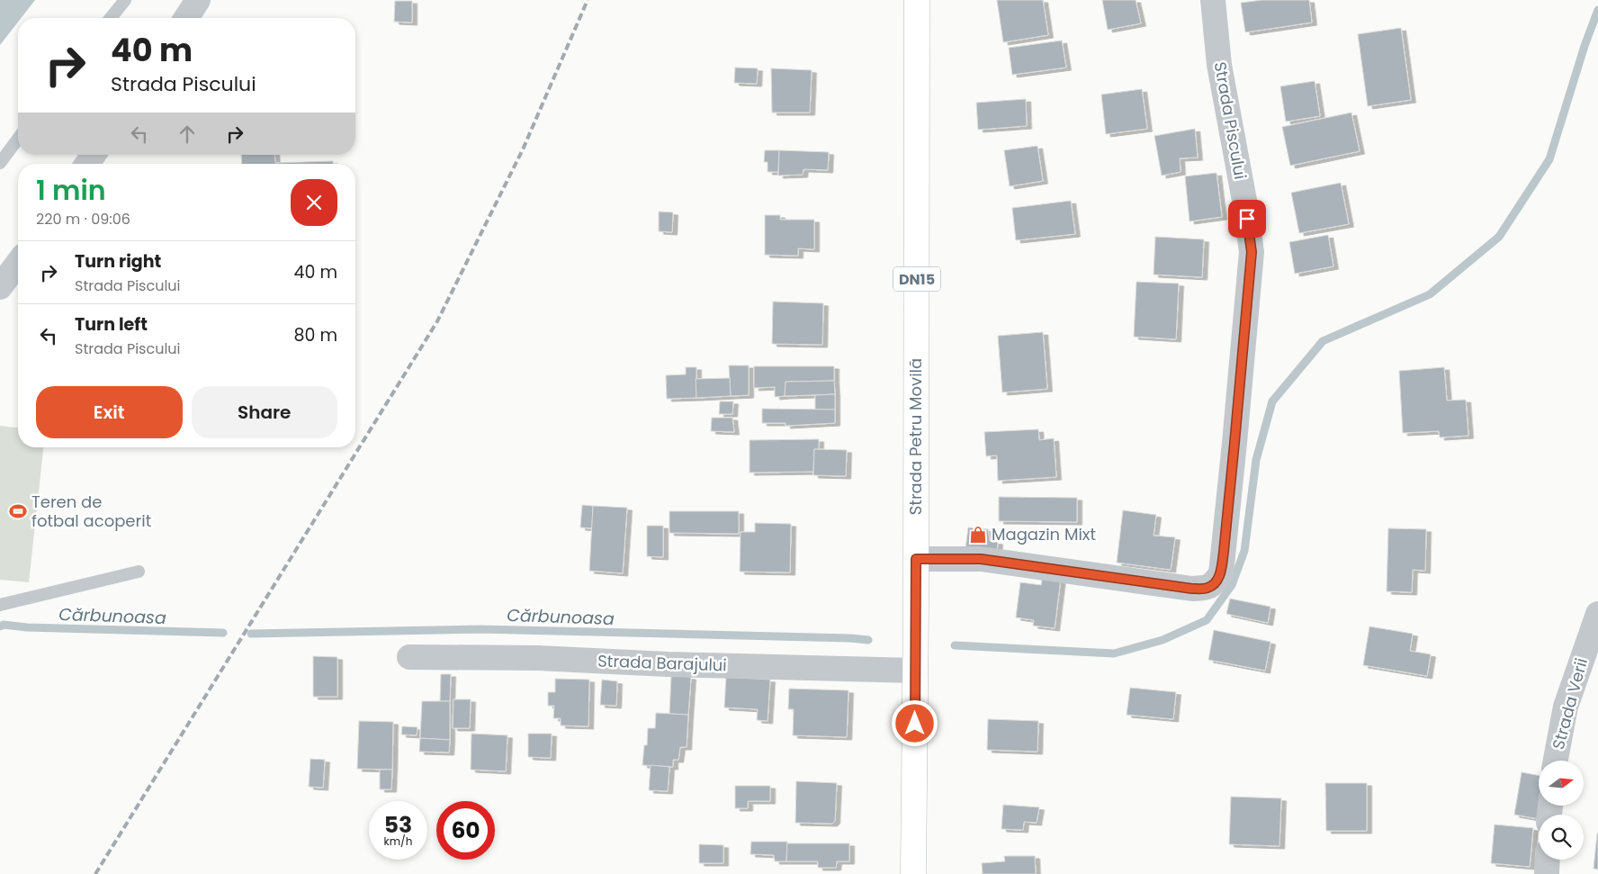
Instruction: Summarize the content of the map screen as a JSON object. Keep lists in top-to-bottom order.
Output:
{
  "streets": {
    "main road": ["DN15", "Strada Petru Movilă"],
    "street": ["Strada Piscului", "Strada Barajului", "Strada Verii"]
  },
  "crossings": [
    ["Strada Piscului", "Strada Petru Movilă"],
    ["Strada Petru Movilă", "Strada Barajului"]
  ],
  "water": ["Cărbunoasa"],
  "places": {
    "sports": ["Teren de fotbal acoperit"],
    "shop": ["Magazin Mixt"]
  },
  "north": "right",
  "page": {
    "turn": ["40 m", "Strada Piscului"],
    "heading": ["1 min", "220 m · 09:06"],
    "list": [
      {
        "name": "Turn right",
        "note": "Strada Piscului",
        "value": "40 m"
      },
      {
        "name": "Turn left",
        "note": "Strada Piscului",
        "value": "80 m"
      }
    ],
    "buttons": ["Exit", "Share"],
    "speed": "53 km/h",
    "limit": "60"
  }
}
